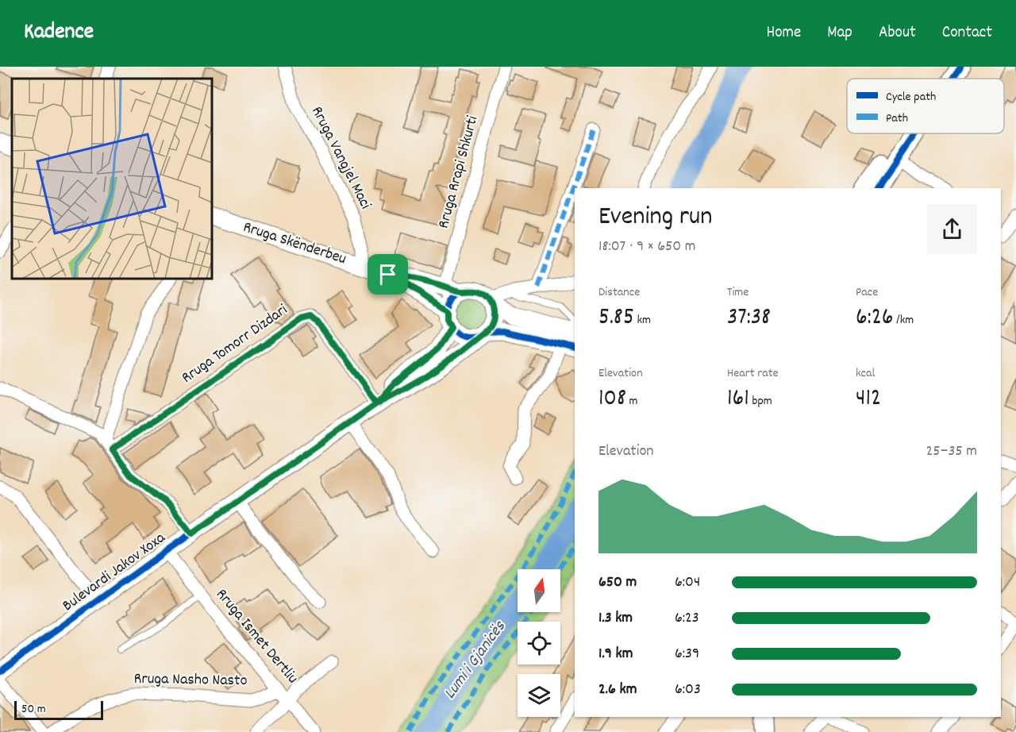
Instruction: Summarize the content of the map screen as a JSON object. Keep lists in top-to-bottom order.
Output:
{
  "streets": {
    "main road": ["Rruga Skënderbeu", "Bulevardi Jakov Xoxa"],
    "street": [
      "Rruga Vangjel Maci",
      "Rruga Rrapi Shkurti",
      "Rruga Tomorr Dizdari",
      "Rruga Ismet Dertliu",
      "Rruga Nasho Nasto"
    ]
  },
  "crossings": [
    ["Rruga Vangjel Maci", "Rruga Skënderbeu"],
    ["Rruga Rrapi Shkurti", "Rruga Skënderbeu"],
    ["Rruga Skënderbeu", "Bulevardi Jakov Xoxa"],
    ["Rruga Tomorr Dizdari", "Bulevardi Jakov Xoxa"],
    ["Bulevardi Jakov Xoxa", "Rruga Ismet Dertliu"],
    ["Rruga Ismet Dertliu", "Rruga Nasho Nasto"]
  ],
  "water": ["Lumi i Gjanicës"],
  "legend": ["Cycle path", "Path"],
  "scale_bar": "50 m",
  "north": "top",
  "page": {
    "header": "Kadence",
    "nav": [
      "Home",
      "Map",
      "About",
      "Contact"
    ],
    "heading": ["Evening run", "18:07 · 9 × 650 m"],
    "stats": [
      ["Distance", "5.85 km"],
      ["Time", "37:38"],
      ["Pace", "6:26 /km"],
      ["Elevation", "108 m"],
      ["Heart rate", "161 bpm"],
      ["kcal", "412"]
    ],
    "chart": ["Elevation", "25–35 m"],
    "list": [
      {
        "name": "650 m",
        "note": "6:04"
      },
      {
        "name": "1.3 km",
        "note": "6:23"
      },
      {
        "name": "1.9 km",
        "note": "6:39"
      },
      {
        "name": "2.6 km",
        "note": "6:03"
      }
    ],
    "scale": "50 m"
  }
}
